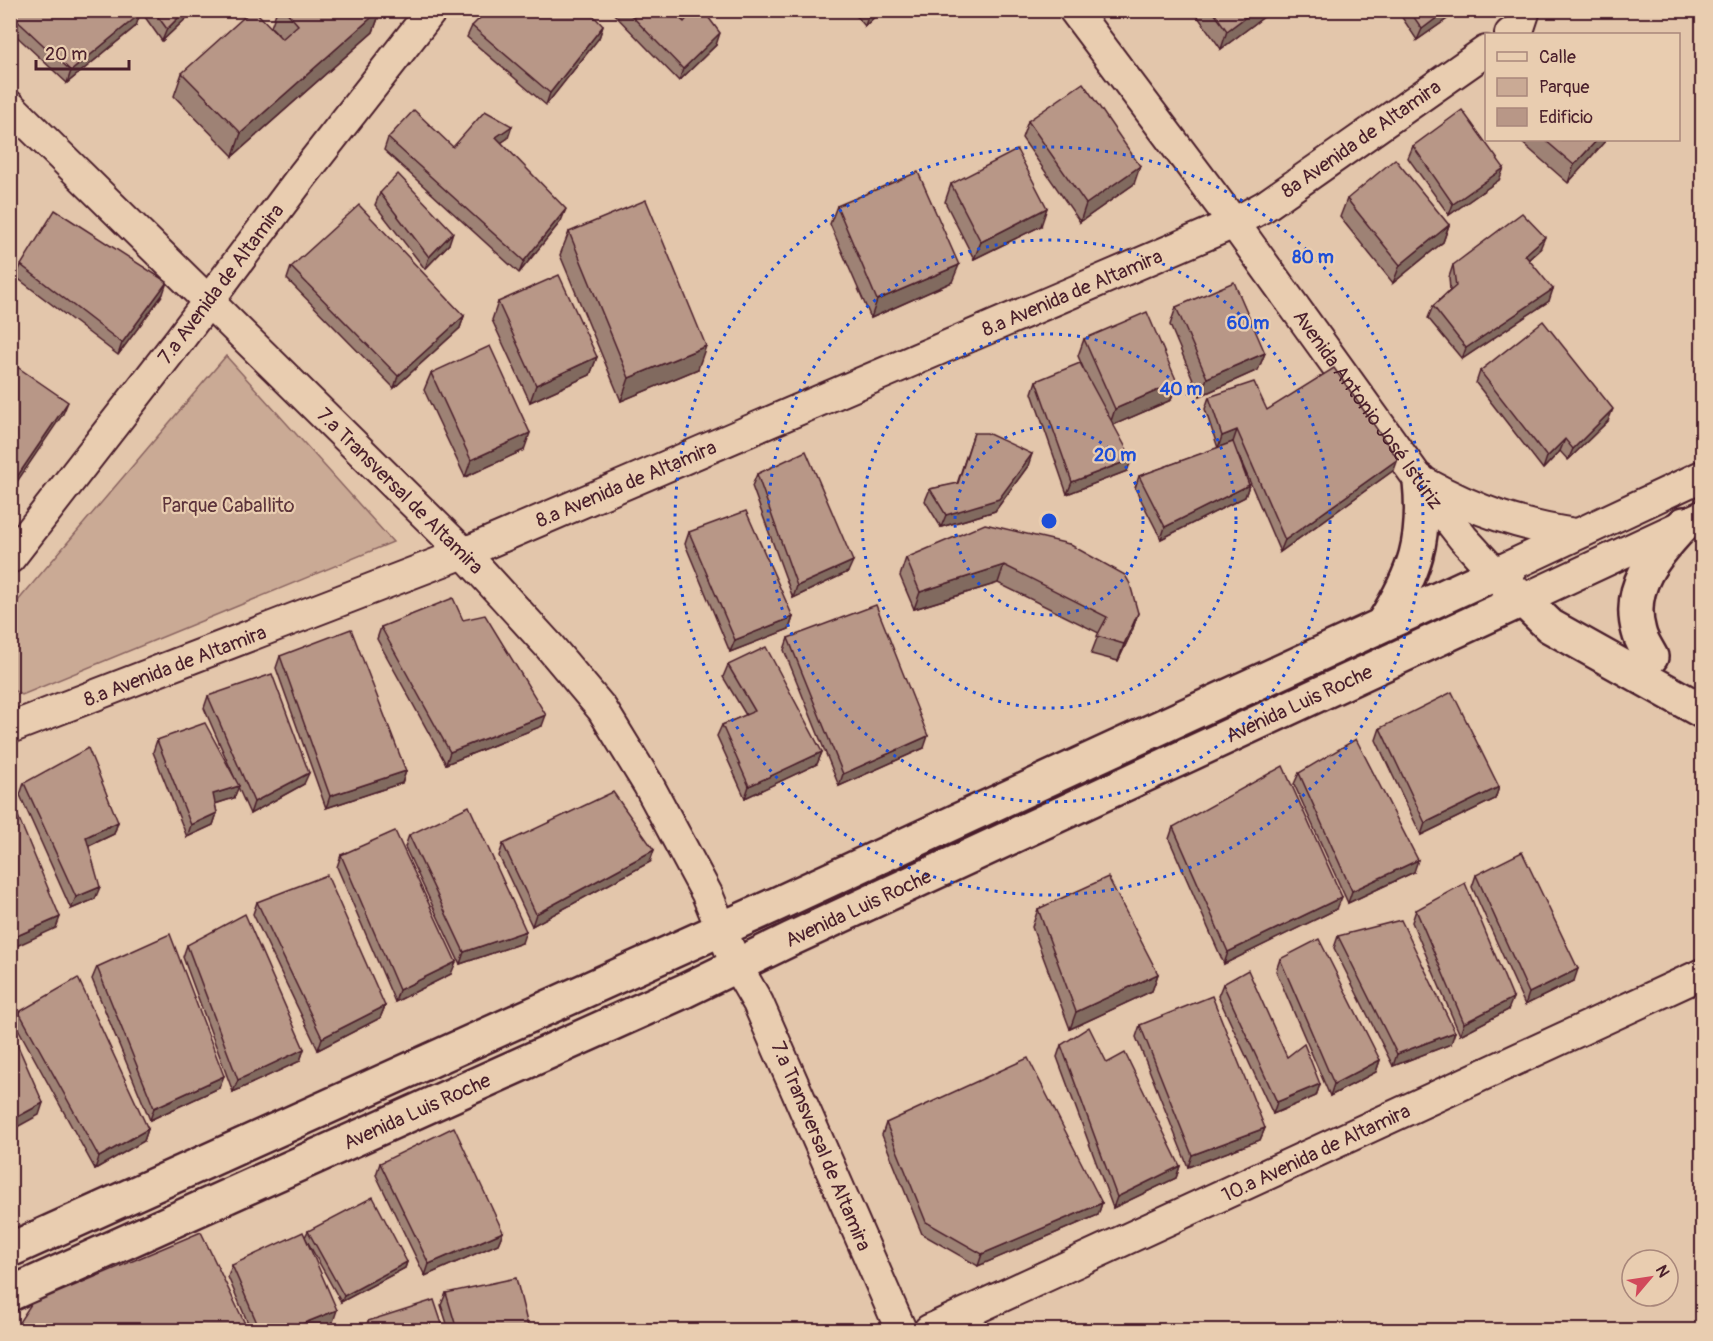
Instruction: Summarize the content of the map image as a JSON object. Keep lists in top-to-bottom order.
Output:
{
  "streets": {
    "main road": ["Avenida Antonio José Istúriz", "Avenida Luis Roche"],
    "street": [
      "8ª Avenida de Altamira",
      "7.ª Avenida de Altamira",
      "8.ª Avenida de Altamira",
      "7.ª Transversal de Altamira",
      "10.ª Avenida de Altamira"
    ]
  },
  "crossings": [
    ["8ª Avenida de Altamira", "8.ª Avenida de Altamira"],
    ["8ª Avenida de Altamira", "Avenida Antonio José Istúriz"],
    ["7.ª Avenida de Altamira", "7.ª Transversal de Altamira"],
    ["8.ª Avenida de Altamira", "Avenida Antonio José Istúriz"],
    ["8.ª Avenida de Altamira", "7.ª Transversal de Altamira"],
    ["Avenida Antonio José Istúriz", "Avenida Luis Roche"],
    ["7.ª Transversal de Altamira", "Avenida Luis Roche"]
  ],
  "parks": ["Parque Caballito"],
  "legend": ["Calle", "Parque", "Edificio"],
  "scale_bar": "20 m",
  "north": "top right",
  "rings": [
    "80 m",
    "60 m",
    "40 m",
    "20 m"
  ]
}
